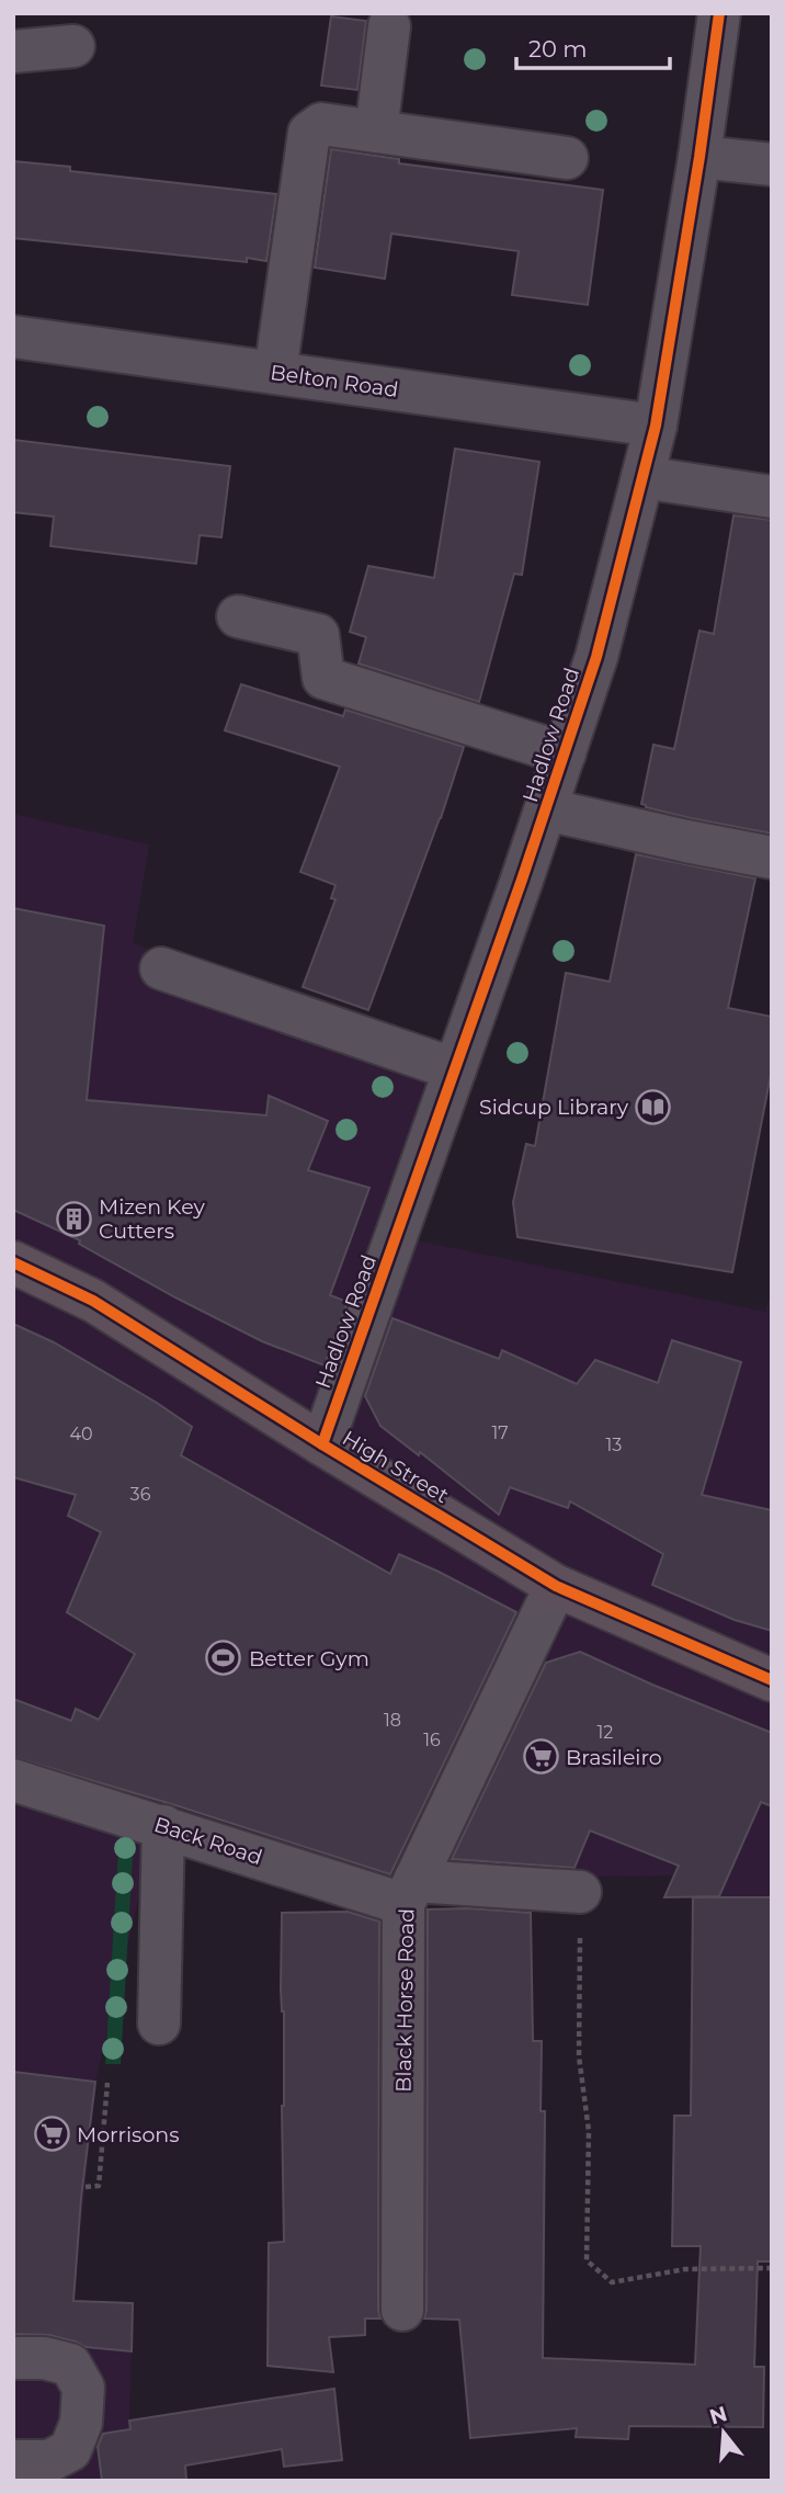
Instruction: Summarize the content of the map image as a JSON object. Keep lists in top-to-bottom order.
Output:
{
  "streets": {
    "main road": ["High Street"],
    "street": [
      "Belton Road",
      "Hadlow Road",
      "Back Road",
      "Black Horse Road"
    ]
  },
  "crossings": [
    ["Belton Road", "Hadlow Road"],
    ["Hadlow Road", "High Street"],
    ["High Street", "Black Horse Road"],
    ["Back Road", "Black Horse Road"]
  ],
  "places": {
    "library": ["Sidcup Library"],
    "building": ["Mizen Key Cutters"],
    "sports": ["Better Gym"],
    "supermarket": ["Brasileiro", "Morrisons"]
  },
  "house_numbers": [
    "17",
    "40",
    "13",
    "36",
    "18",
    "12",
    "16"
  ],
  "scale_bar": "20 m",
  "north": "top"
}
